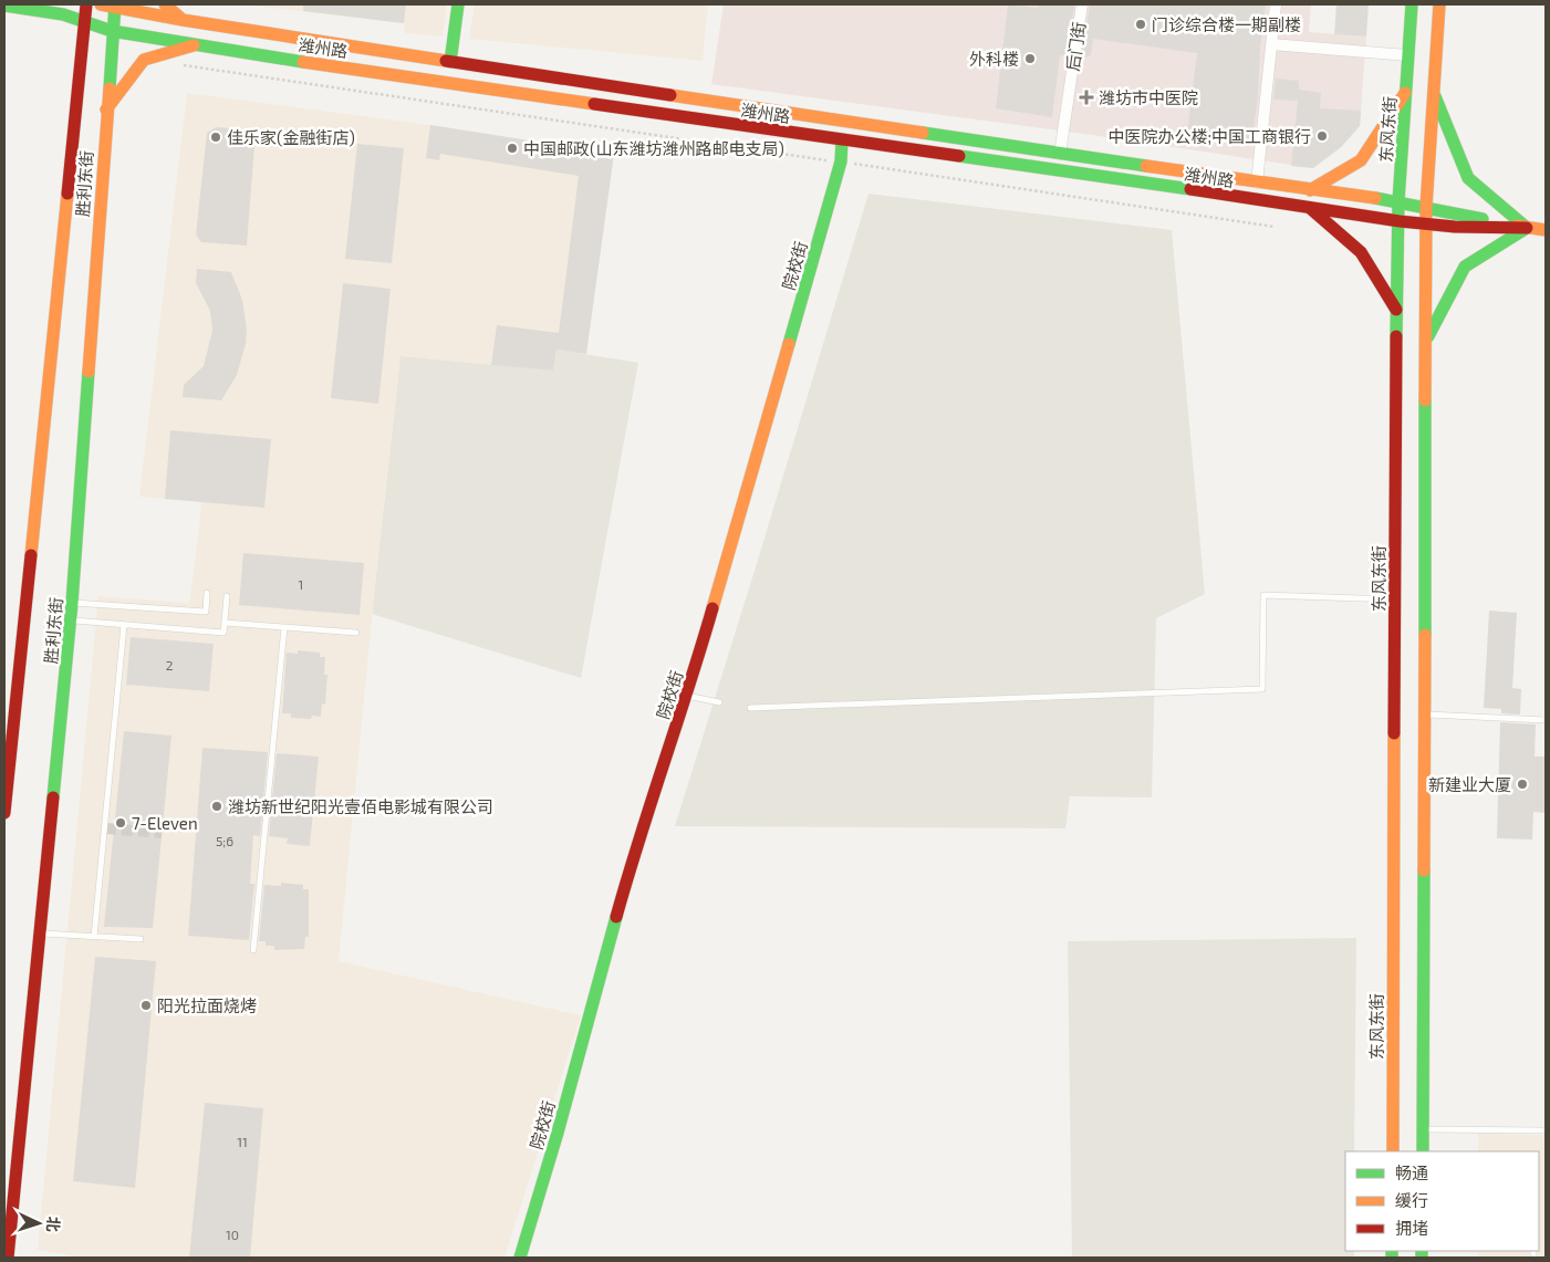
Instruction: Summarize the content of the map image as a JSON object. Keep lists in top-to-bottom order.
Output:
{
  "streets": {
    "main road": [
      "潍州路",
      "东风东街",
      "胜利东街",
      "院校街"
    ],
    "street": ["后门街"]
  },
  "crossings": [
    ["后门街", "潍州路"],
    ["潍州路", "东风东街"],
    ["潍州路", "胜利东街"],
    ["潍州路", "院校街"]
  ],
  "places": {
    "other": [
      "门诊综合楼一期副楼",
      "外科楼",
      "中医院办公楼;中国工商银行",
      "佳乐家(金融街店)",
      "中国邮政(山东潍坊潍州路邮电支局)",
      "新建业大厦",
      "潍坊新世纪阳光壹佰电影城有限公司",
      "7-Eleven",
      "阳光拉面烧烤"
    ],
    "health": ["潍坊市中医院"]
  },
  "house_numbers": [
    "1",
    "2",
    "5;6",
    "11",
    "10"
  ],
  "legend": ["畅通", "缓行", "拥堵"],
  "north": "right"
}
